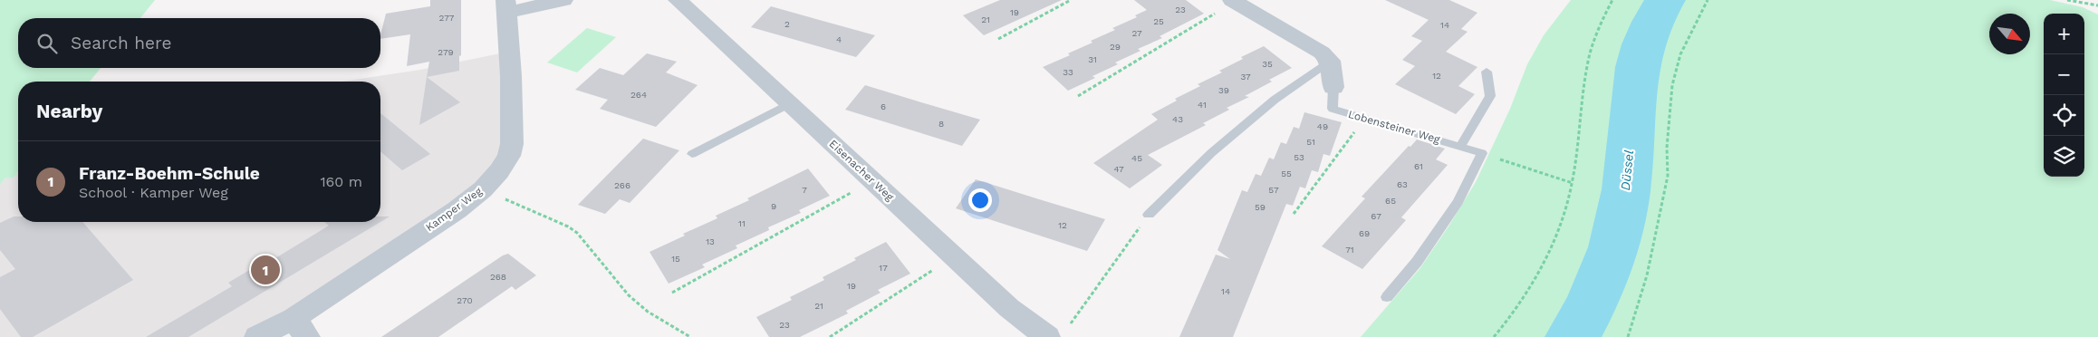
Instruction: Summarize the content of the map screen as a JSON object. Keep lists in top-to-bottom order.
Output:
{
  "streets": {
    "street": ["Lobensteiner Weg", "Eisenacher Weg", "Kamper Weg"]
  },
  "water": ["Düssel"],
  "house_numbers": [
    "23",
    "19",
    "277",
    "21",
    "25",
    "2",
    "14",
    "27",
    "4",
    "29",
    "279",
    "31",
    "35",
    "33",
    "12",
    "37",
    "39",
    "264",
    "41",
    "6",
    "43",
    "8",
    "49",
    "51",
    "53",
    "45",
    "61",
    "47",
    "55",
    "63",
    "266",
    "7",
    "57",
    "65",
    "9",
    "59",
    "67",
    "11",
    "12",
    "69",
    "13",
    "71",
    "15",
    "17",
    "268",
    "19",
    "14",
    "270",
    "21",
    "23"
  ],
  "north": "bottom right",
  "page": {
    "map_buttons": ["+", "−"],
    "search": "Search here",
    "heading": "Nearby",
    "list": [
      {
        "mark": "1",
        "name": "Franz-Boehm-Schule",
        "note": "School · Kamper Weg",
        "value": "160 m"
      }
    ],
    "pins": "1"
  }
}
